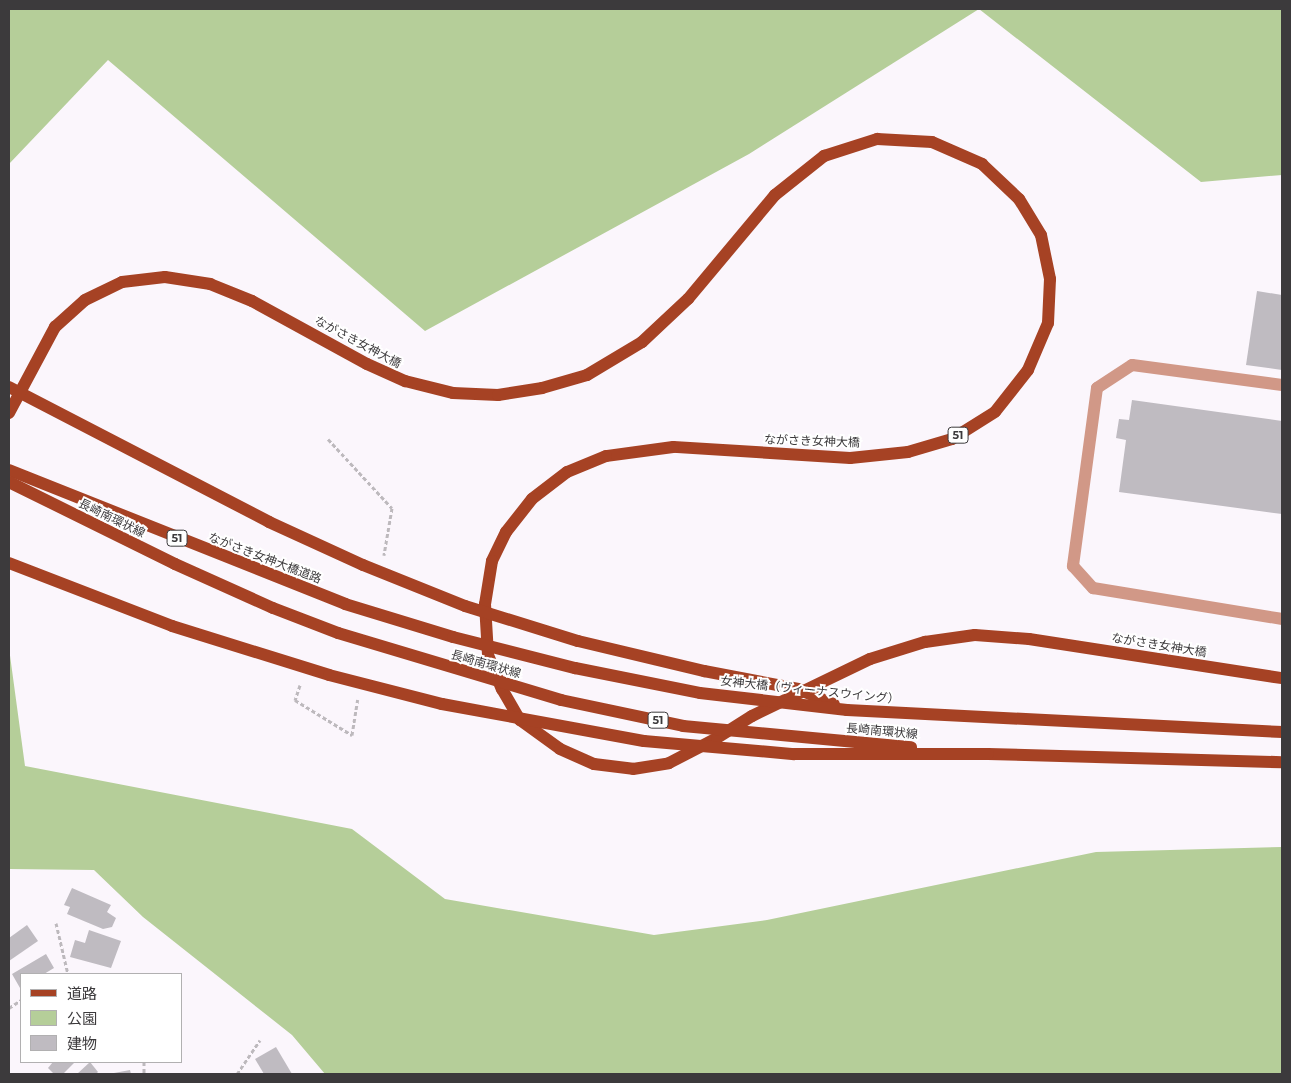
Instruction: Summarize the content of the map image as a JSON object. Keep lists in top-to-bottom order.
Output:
{
  "streets": {
    "main road": [
      "ながさき女神大橋",
      "51",
      "長崎南環状線",
      "ながさき女神大橋道路",
      "女神大橋（ヴィーナスウイング）"
    ]
  },
  "crossings": [
    ["51", "長崎南環状線"],
    ["ながさき女神大橋道路", "女神大橋（ヴィーナスウイング）"]
  ],
  "legend": ["道路", "公園", "建物"]
}
